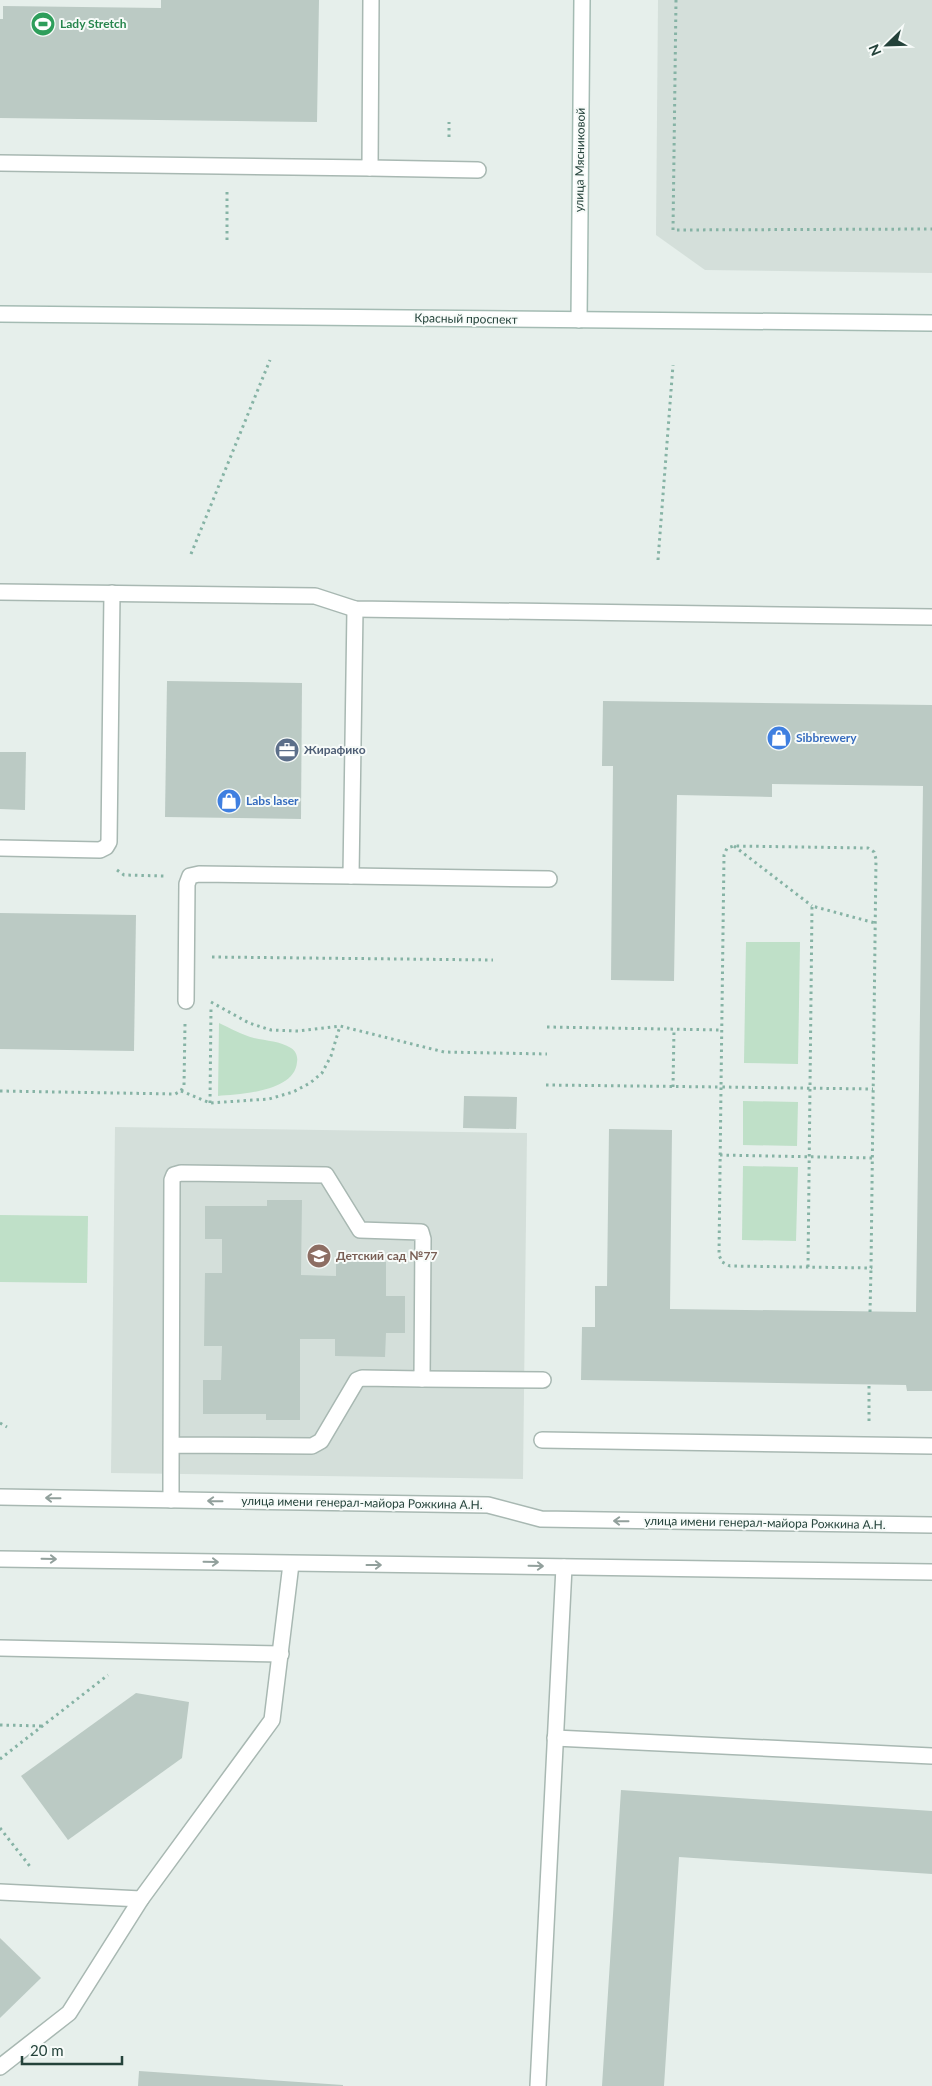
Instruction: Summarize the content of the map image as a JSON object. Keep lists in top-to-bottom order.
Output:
{
  "streets": {
    "street": ["улица Мясниковой", "Красный проспект", "улица имени генерал-майора Рожкина А.Н."]
  },
  "crossings": [
    ["улица Мясниковой", "Красный проспект"]
  ],
  "places": {
    "sports": ["Lady Stretch"],
    "shop": ["Sibbrewery", "Labs laser"],
    "office": ["Жирафико"],
    "school or university": ["Детский сад №77"]
  },
  "scale_bar": "20 m",
  "north": "bottom left"
}
